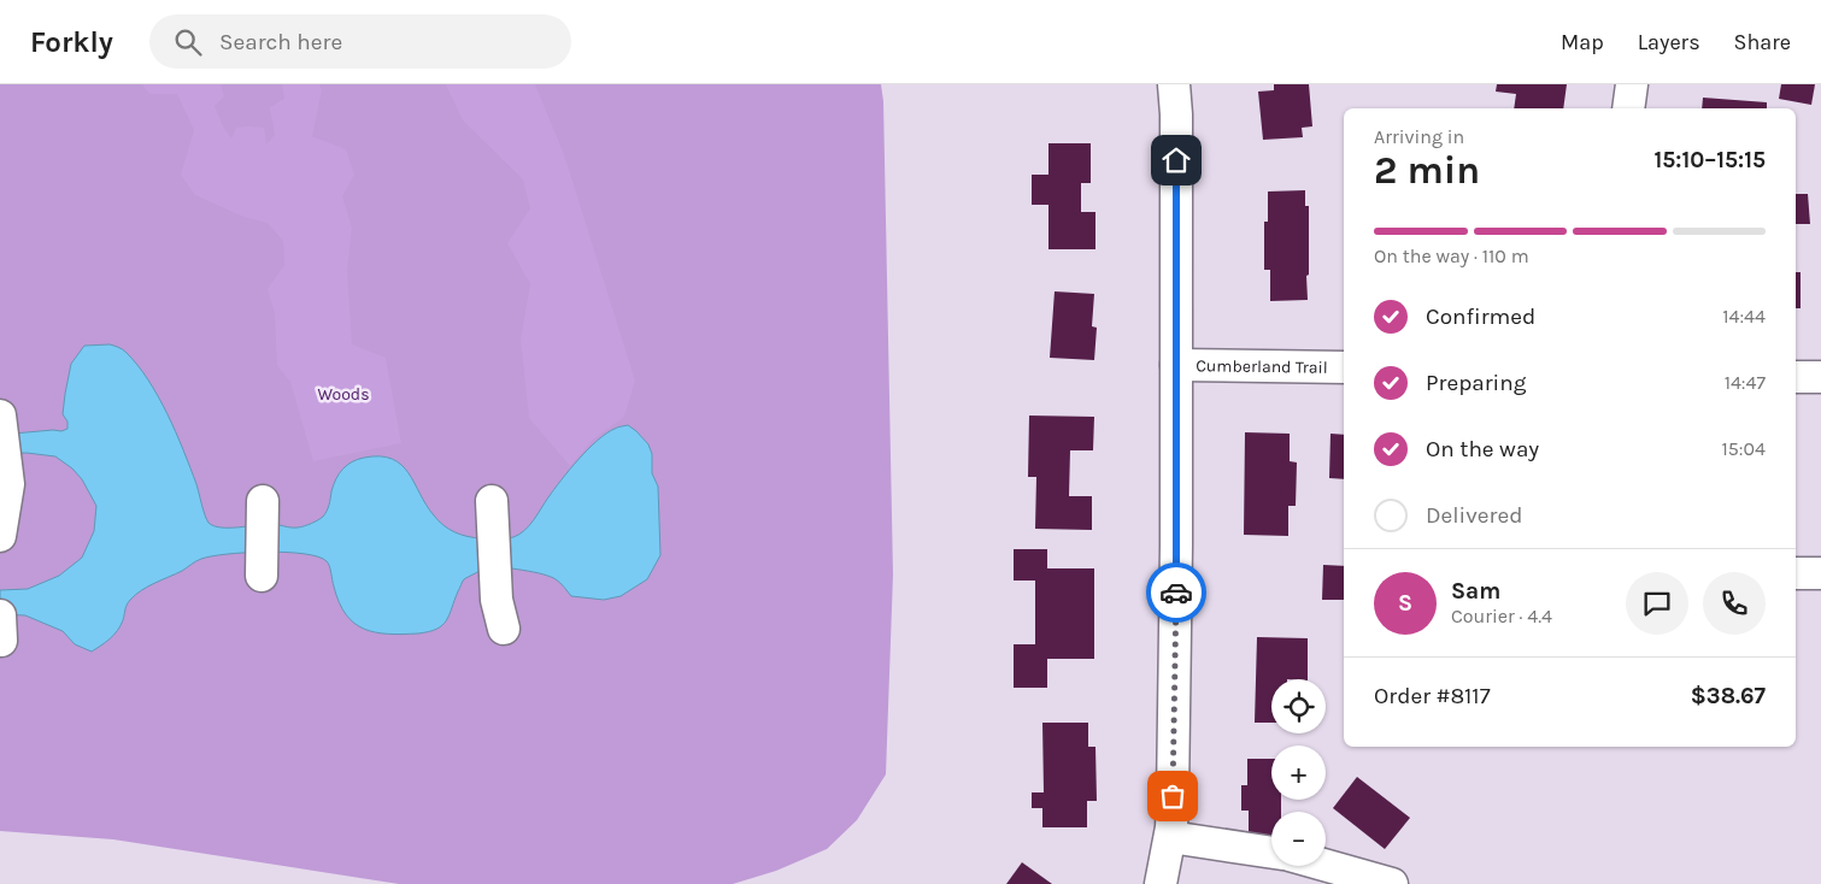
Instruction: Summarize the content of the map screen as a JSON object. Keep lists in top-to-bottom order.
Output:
{
  "streets": {
    "street": ["Cumberland Trail"]
  },
  "parks": ["Woods"],
  "page": {
    "header": "Forkly",
    "search": "Search here",
    "nav": ["Map", "Layers", "Share"],
    "heading": ["2 min", "Arriving in", "15:10–15:15"],
    "panel": [
      "Sam",
      "Courier · 4.4",
      "Order #8117",
      "$38.67"
    ],
    "bar": "On the way · 110 m",
    "list": [
      ["Confirmed", "14:44"],
      ["Preparing", "14:47"],
      ["On the way", "15:04"],
      "Delivered"
    ],
    "round": "S",
    "map_buttons": ["+", "−"]
  }
}
